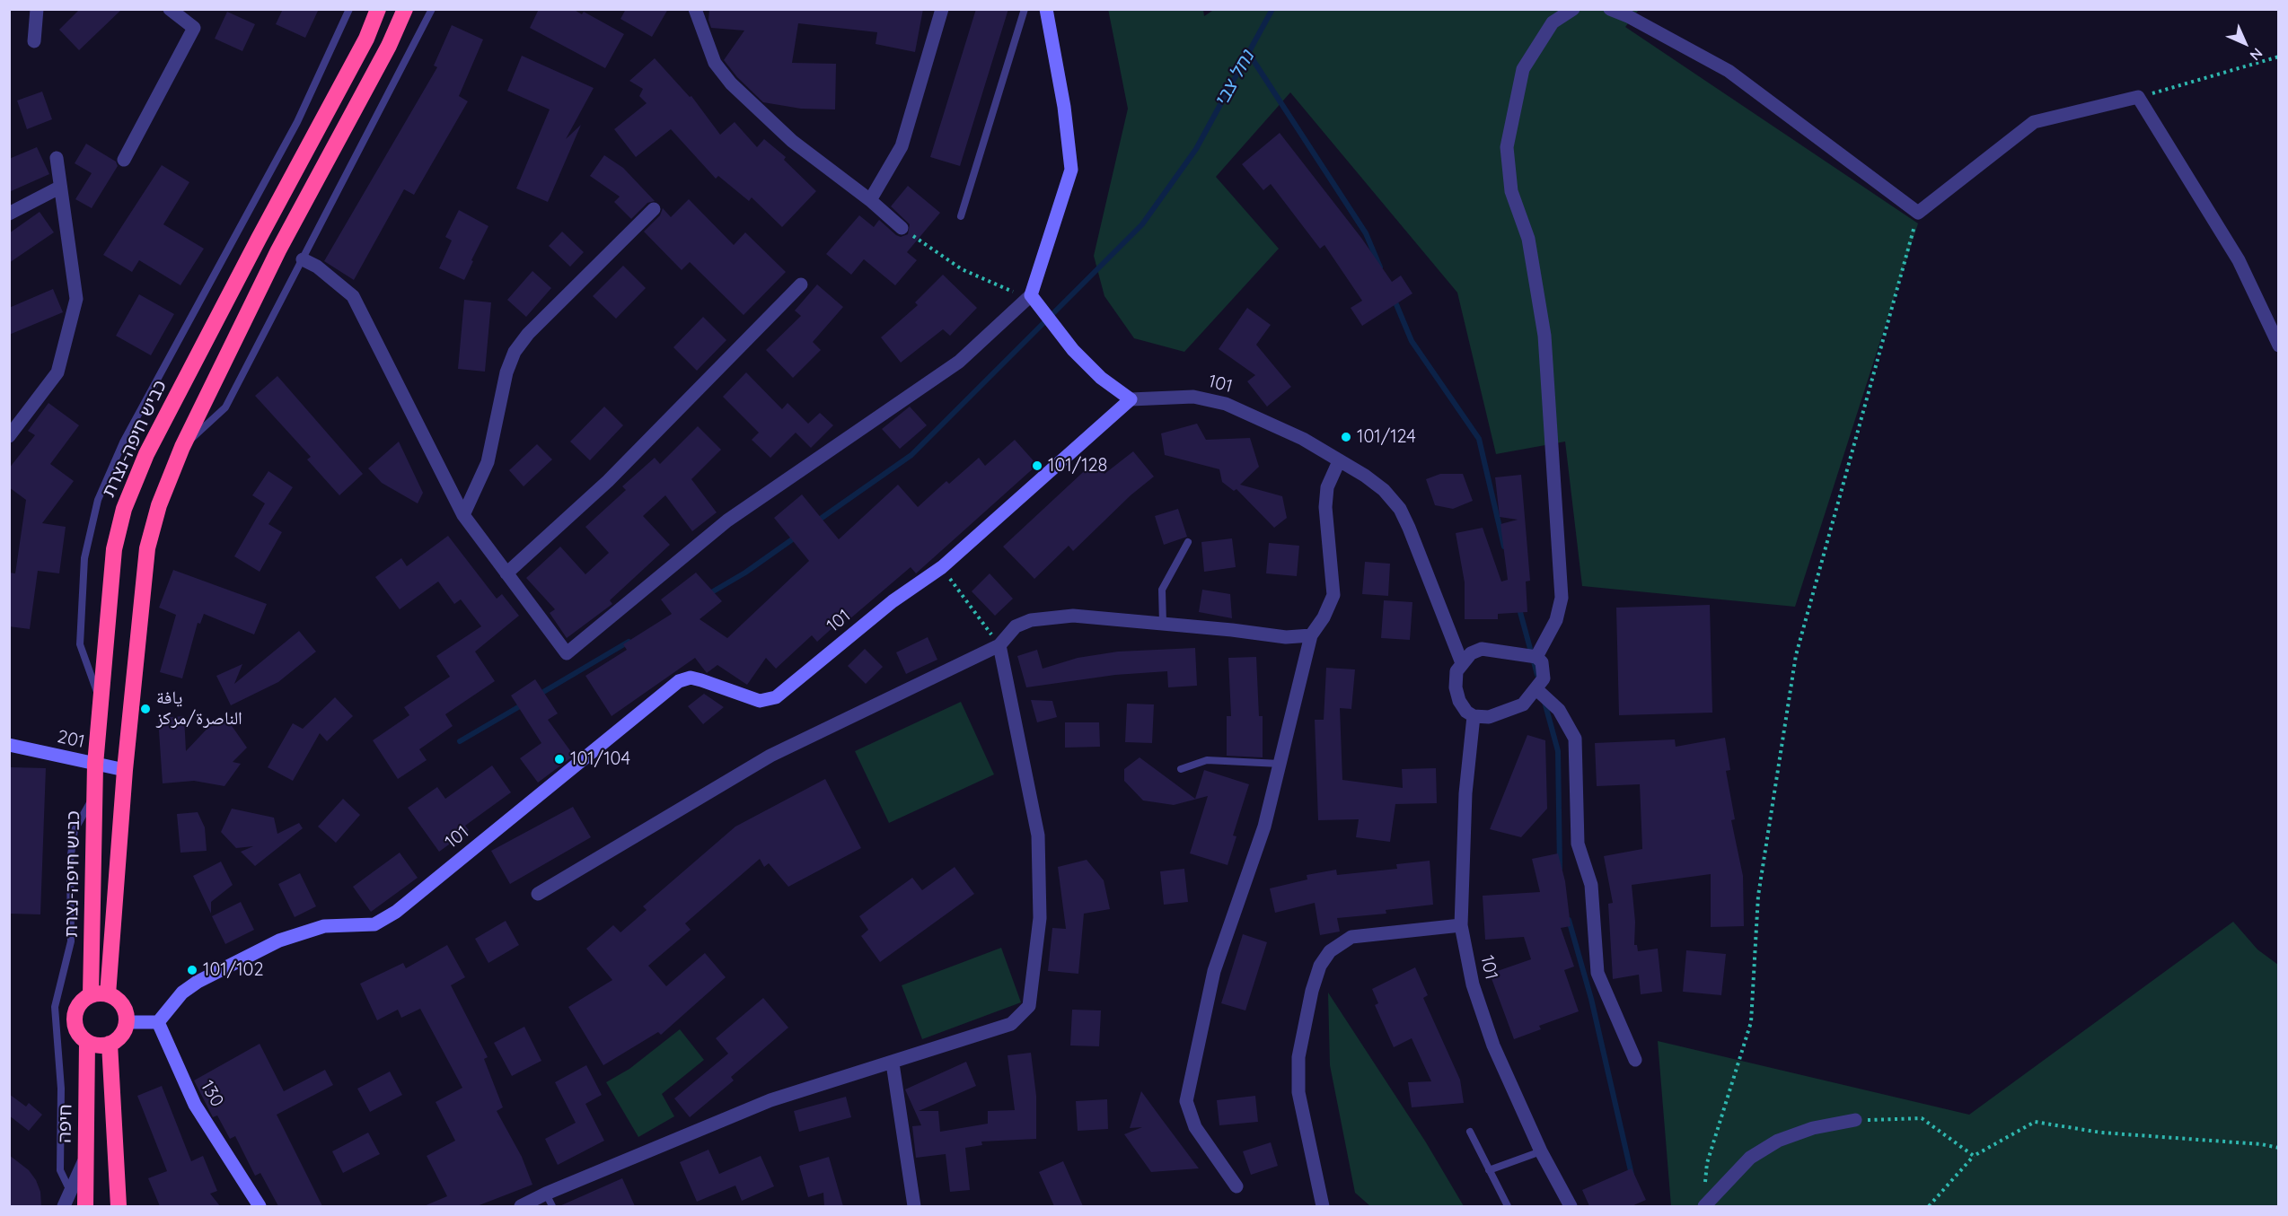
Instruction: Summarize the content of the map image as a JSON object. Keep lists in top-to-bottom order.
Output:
{
  "streets": {
    "highway": ["כביש חיפה-נצרת", "חיפה"],
    "street": ["101", "201", "130"]
  },
  "crossings": [
    ["101", "130"],
    ["כביש חיפה-נצרת", "201"],
    ["כביש חיפה-נצרת", "חיפה"]
  ],
  "water": ["נחל צבי"],
  "places": [
    "101/124",
    "101/128",
    "يافة الناصرة/مركز",
    "101/104",
    "101/102"
  ],
  "north": "bottom right"
}
